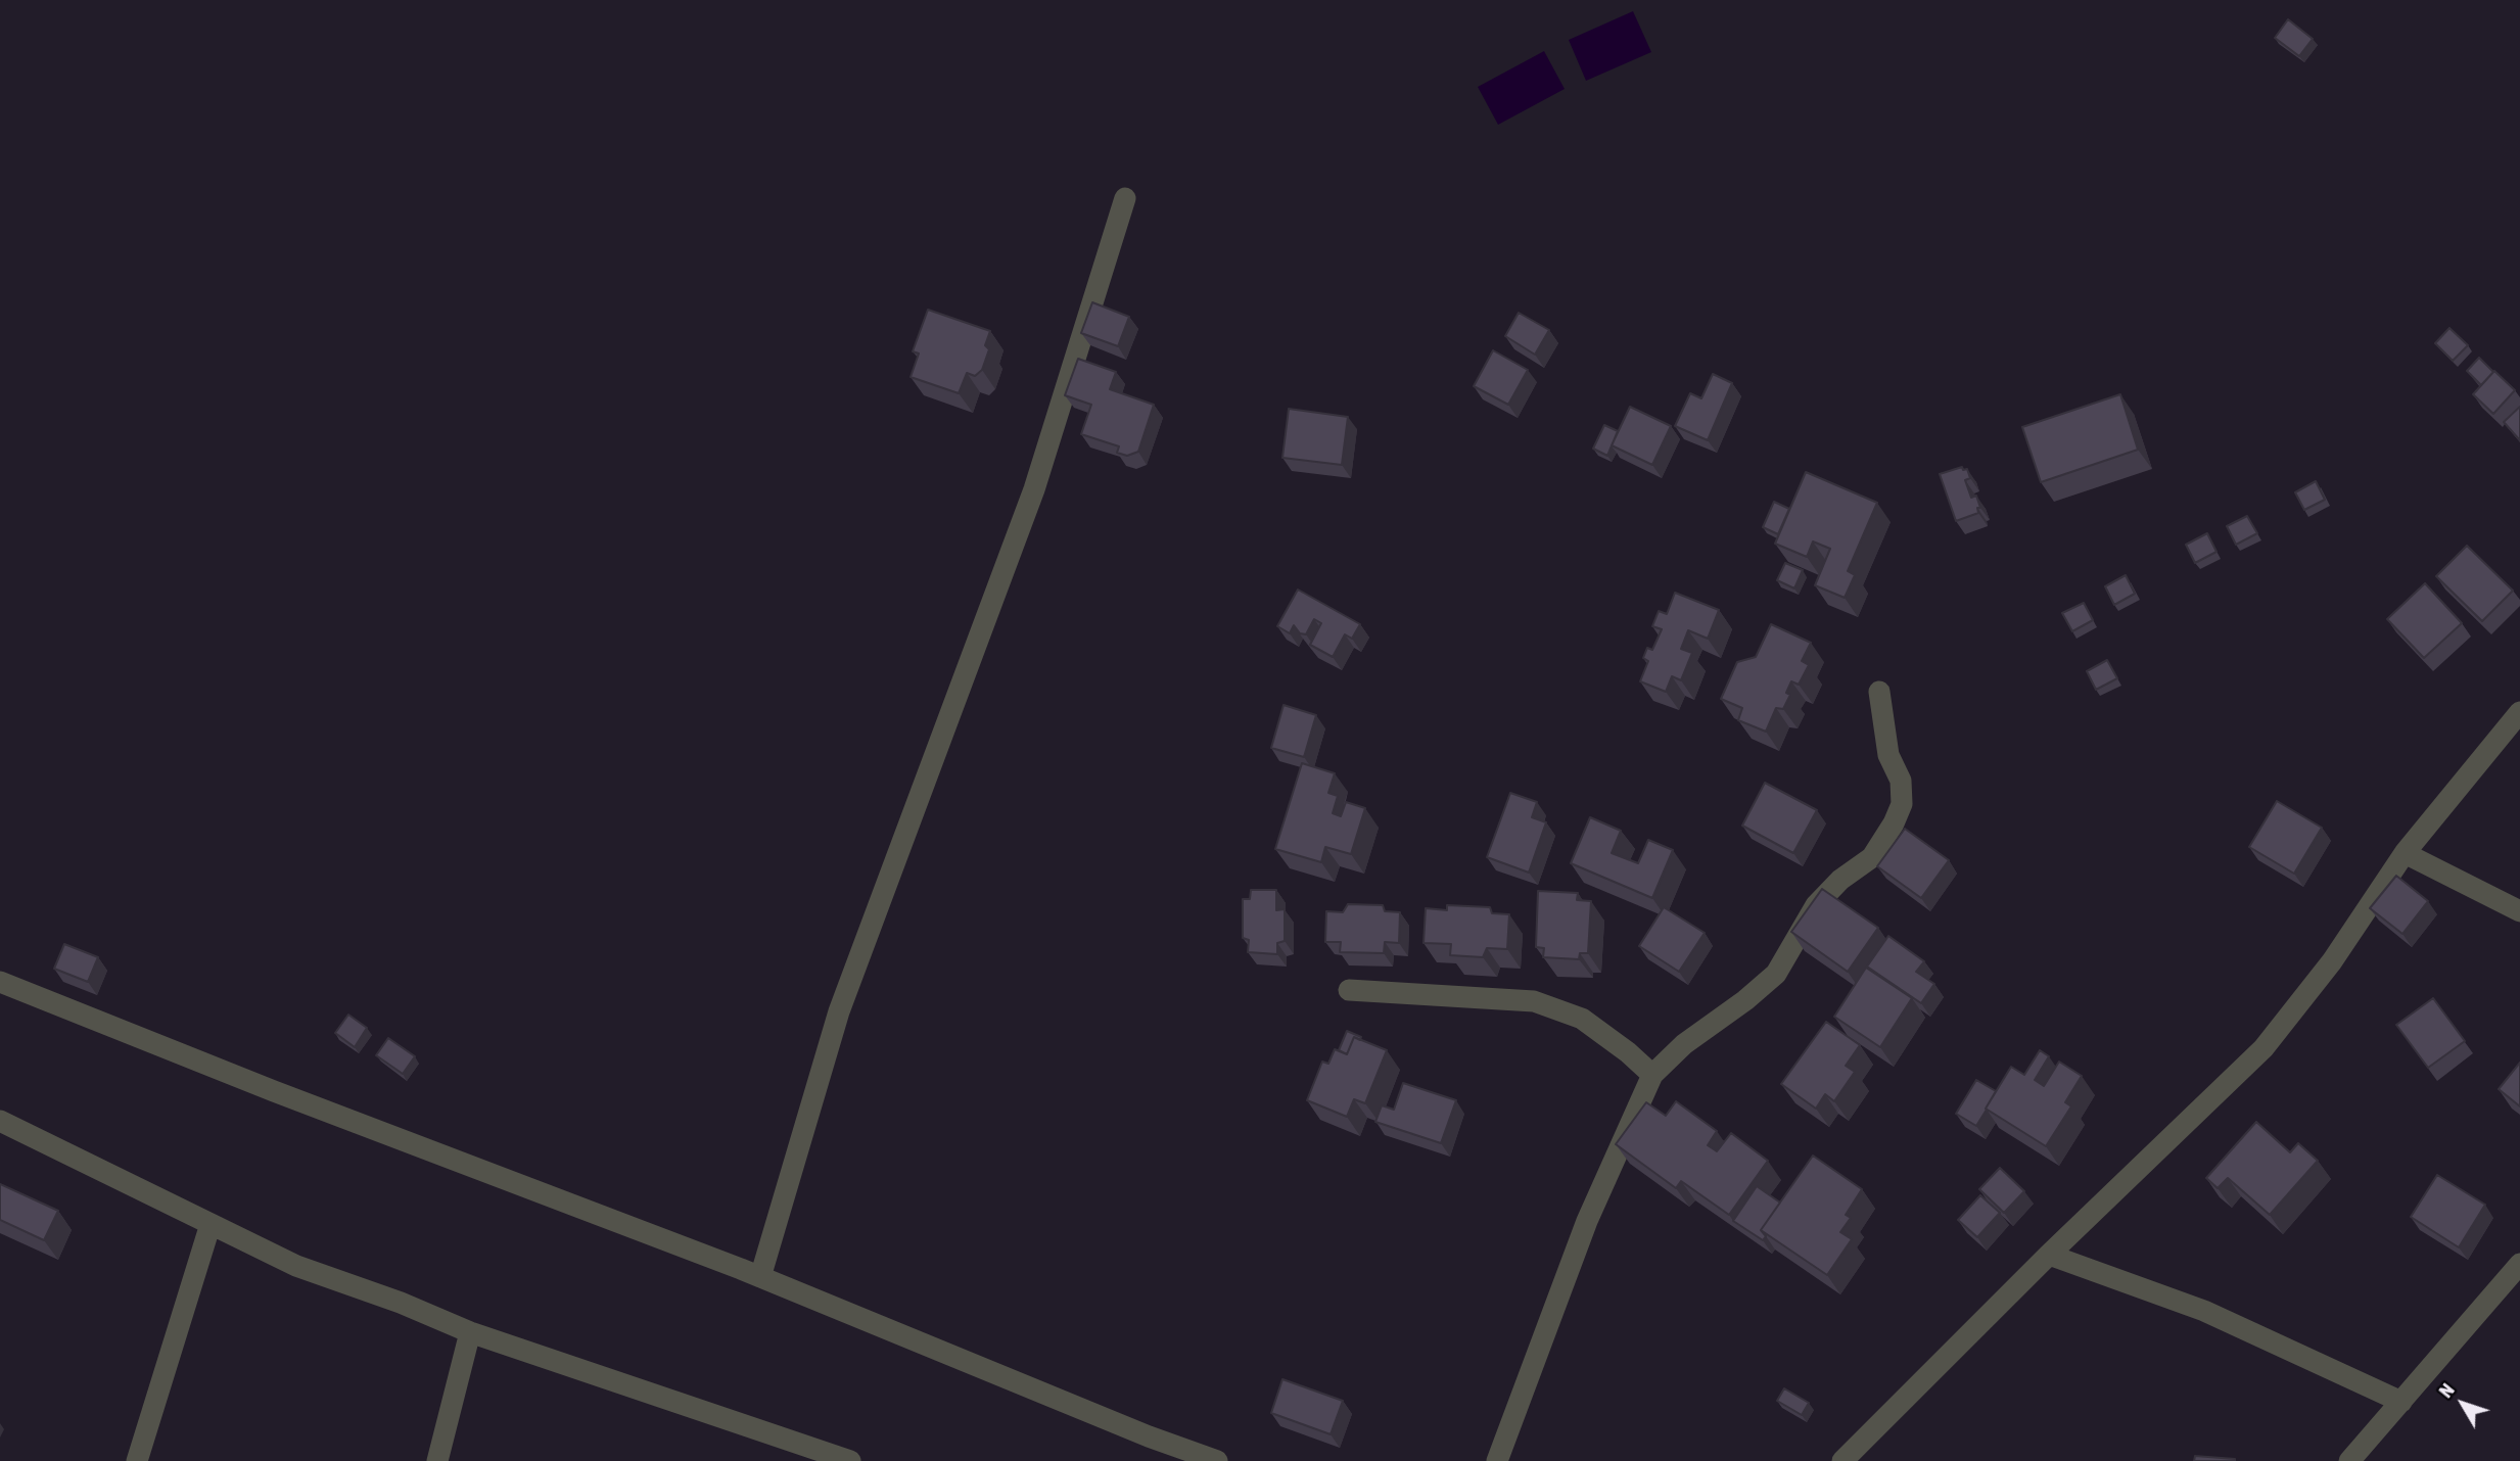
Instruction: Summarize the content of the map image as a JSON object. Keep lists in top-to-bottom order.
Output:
{
  "north": "top left"
}
